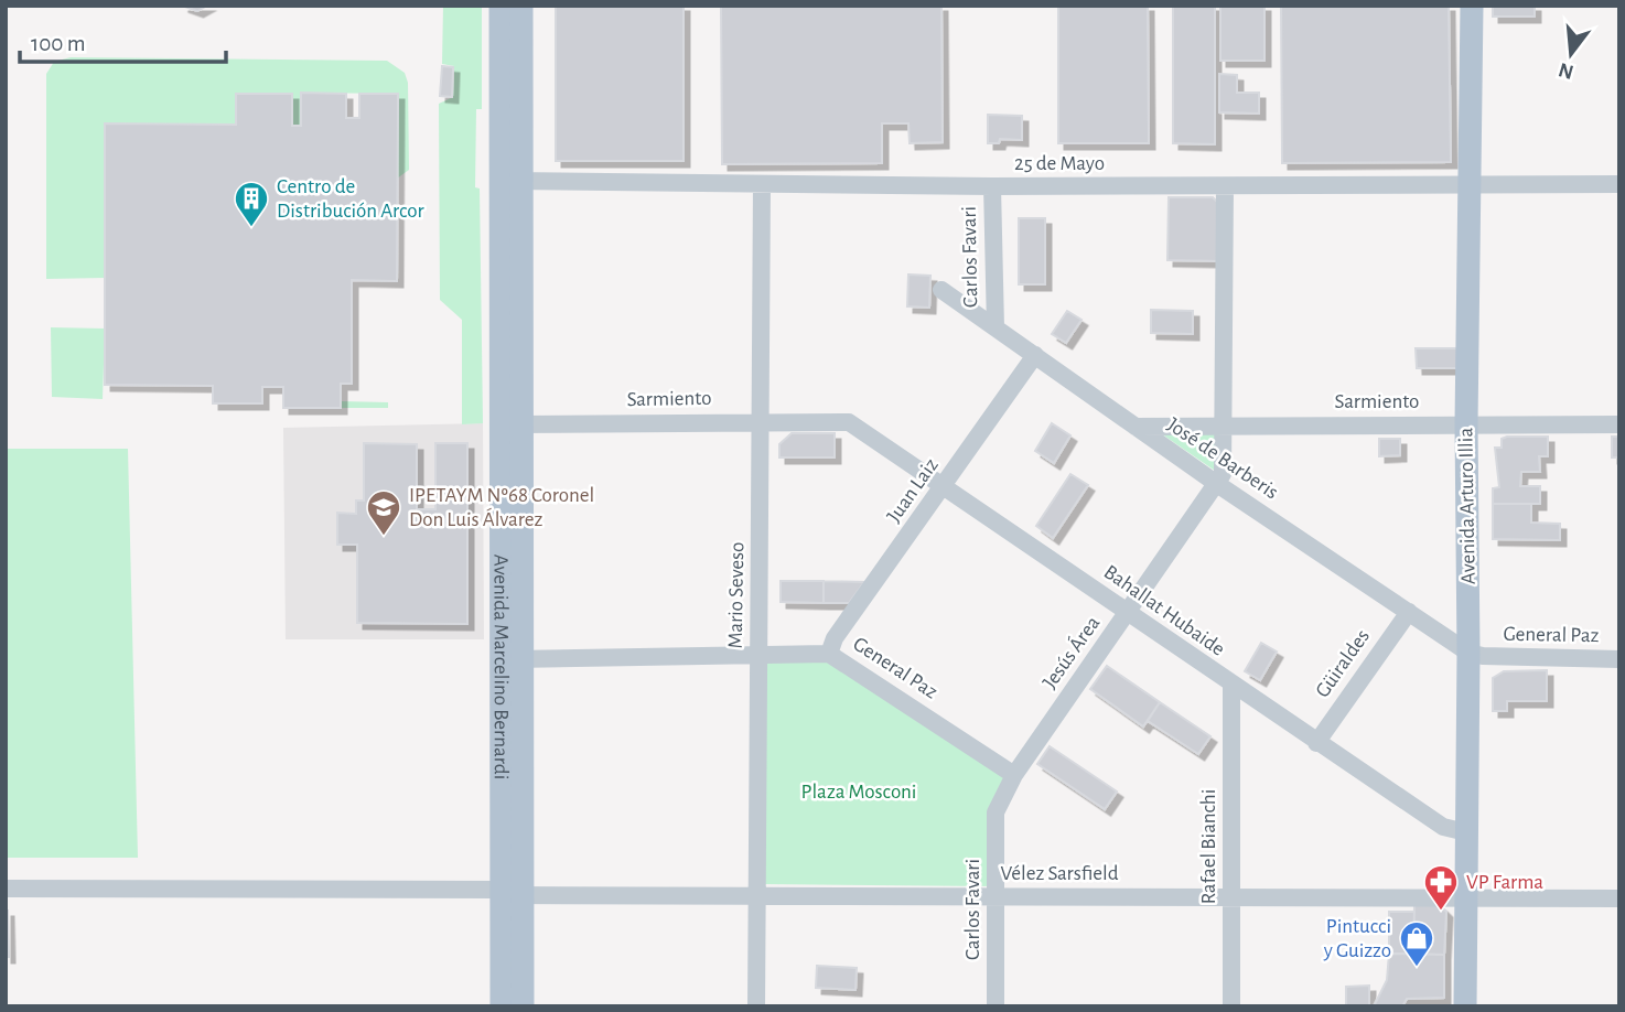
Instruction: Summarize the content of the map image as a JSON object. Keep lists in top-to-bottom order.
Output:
{
  "streets": {
    "main road": ["Avenida Arturo Illia", "Avenida Marcelino Bernardi"],
    "street": [
      "25 de Mayo",
      "Carlos Favari",
      "Sarmiento",
      "José de Barberis",
      "Juan Laiz",
      "Mario Seveso",
      "Bahallat Hubaide",
      "General Paz",
      "Jesús Área",
      "Güiraldes",
      "Rafael Bianchi",
      "Vélez Sarsfield"
    ]
  },
  "crossings": [
    ["25 de Mayo", "Carlos Favari"],
    ["25 de Mayo", "Avenida Arturo Illia"],
    ["25 de Mayo", "Mario Seveso"],
    ["25 de Mayo", "Avenida Marcelino Bernardi"],
    ["Carlos Favari", "José de Barberis"],
    ["Carlos Favari", "Jesús Área"],
    ["Carlos Favari", "Vélez Sarsfield"],
    ["Sarmiento", "José de Barberis"],
    ["Sarmiento", "Avenida Arturo Illia"],
    ["Sarmiento", "Mario Seveso"],
    ["Sarmiento", "Bahallat Hubaide"],
    ["Sarmiento", "Avenida Marcelino Bernardi"],
    ["José de Barberis", "Juan Laiz"],
    ["José de Barberis", "Avenida Arturo Illia"],
    ["José de Barberis", "General Paz"],
    ["José de Barberis", "Jesús Área"],
    ["José de Barberis", "Güiraldes"],
    ["Juan Laiz", "Bahallat Hubaide"],
    ["Juan Laiz", "General Paz"],
    ["Avenida Arturo Illia", "Bahallat Hubaide"],
    ["Avenida Arturo Illia", "General Paz"],
    ["Avenida Arturo Illia", "Vélez Sarsfield"],
    ["Mario Seveso", "General Paz"],
    ["Mario Seveso", "Vélez Sarsfield"],
    ["Bahallat Hubaide", "Jesús Área"],
    ["Bahallat Hubaide", "Güiraldes"],
    ["Bahallat Hubaide", "Rafael Bianchi"],
    ["General Paz", "Jesús Área"],
    ["General Paz", "Avenida Marcelino Bernardi"],
    ["Avenida Marcelino Bernardi", "Vélez Sarsfield"],
    ["Rafael Bianchi", "Vélez Sarsfield"]
  ],
  "parks": ["Plaza Mosconi"],
  "places": {
    "building": ["Centro de Distribución Arcor"],
    "school or university": ["IPETAYM Nº68 Coronel Don Luis Álvarez"],
    "pharmacy": ["VP Farma"],
    "shop": ["Pintucci y Guizzo"]
  },
  "scale_bar": "100 m",
  "north": "bottom"
}
